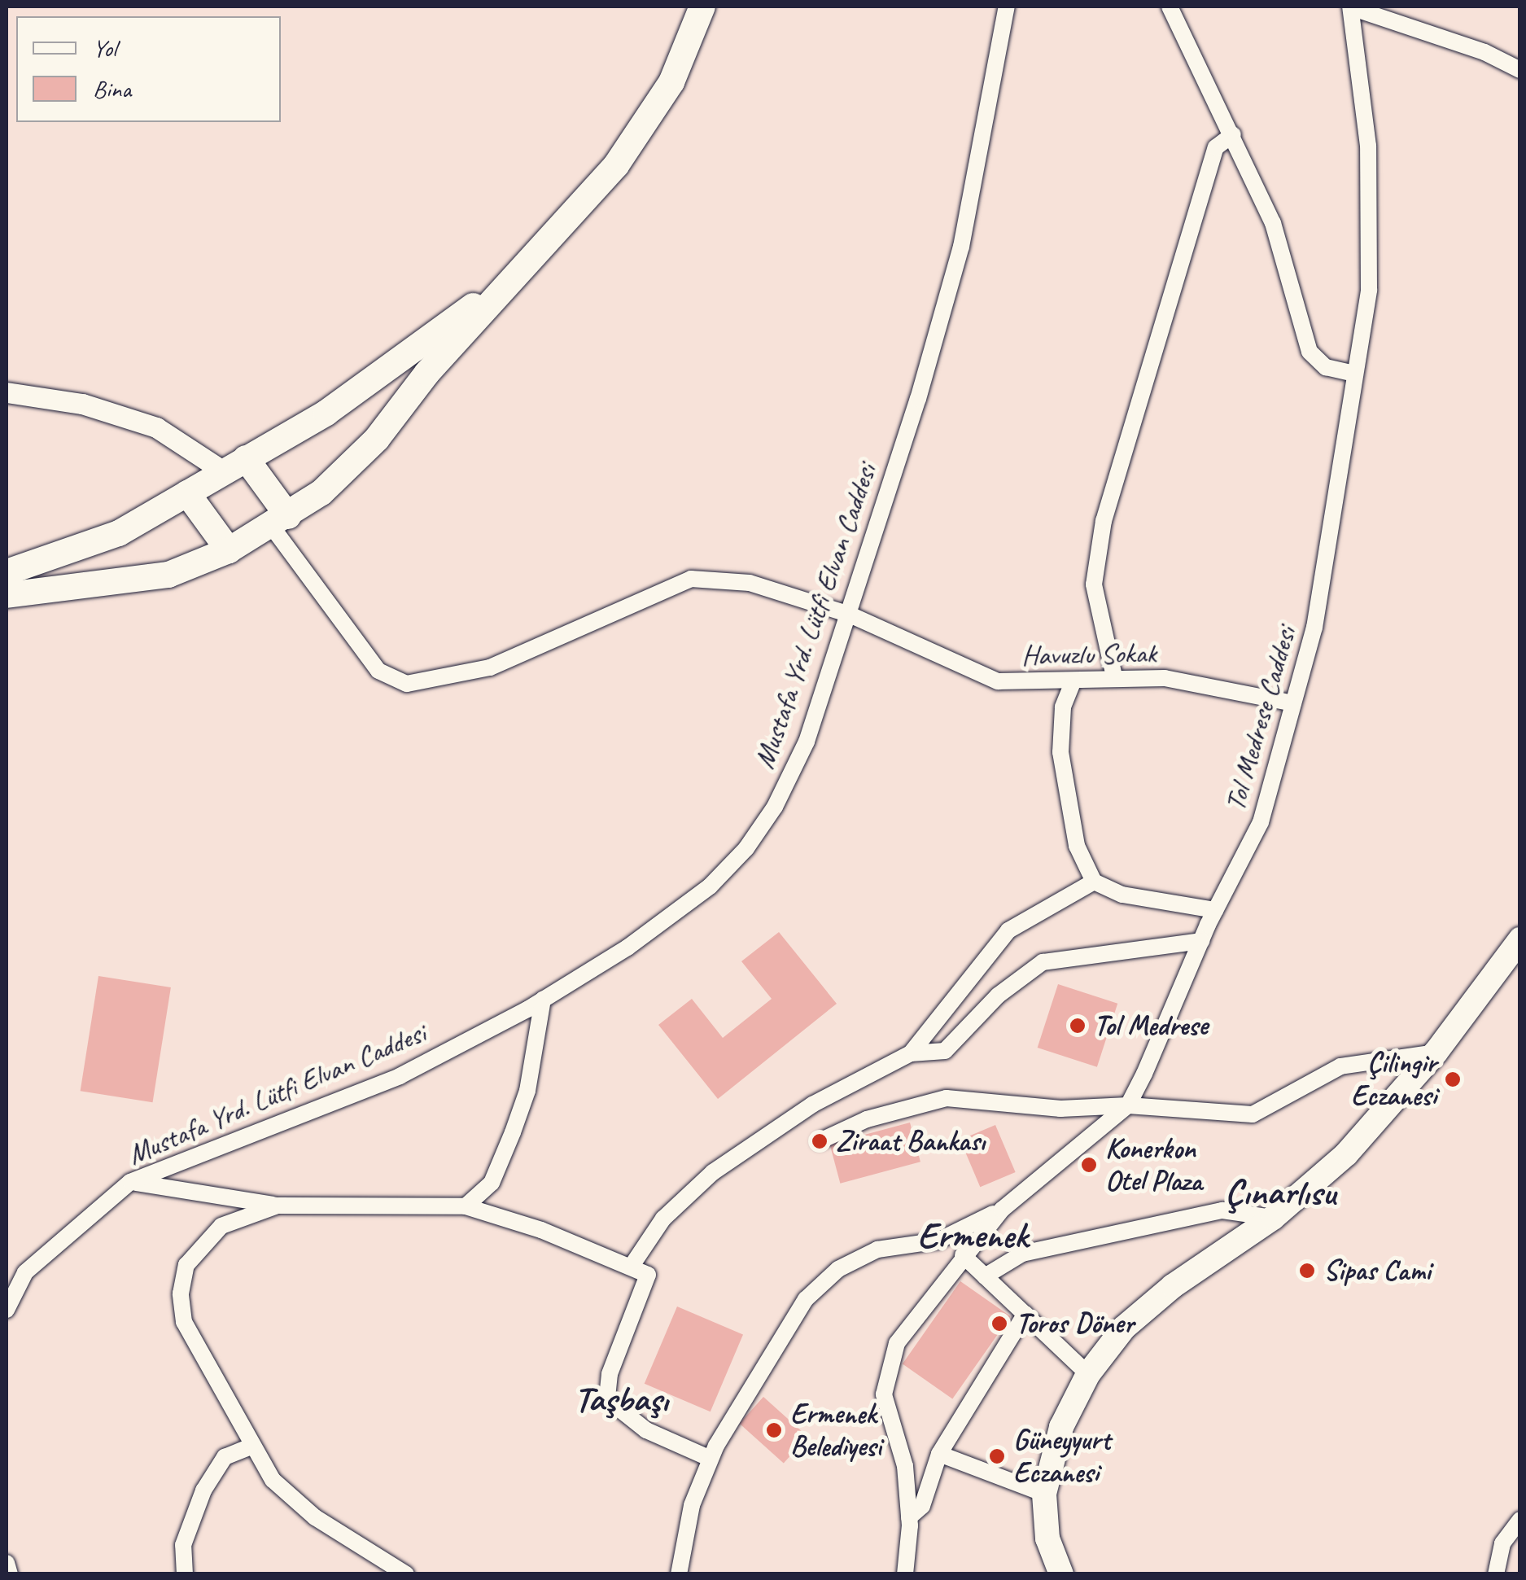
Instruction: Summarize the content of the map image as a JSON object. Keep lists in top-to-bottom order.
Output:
{
  "streets": {
    "street": ["Mustafa Yrd. Lütfi Elvan Caddesi", "Havuzlu Sokak", "Tol Medrese Caddesi"]
  },
  "crossings": [
    ["Mustafa Yrd. Lütfi Elvan Caddesi", "Havuzlu Sokak"],
    ["Havuzlu Sokak", "Tol Medrese Caddesi"]
  ],
  "districts": ["Çınarlısu", "Ermenek", "Taşbaşı"],
  "places": [
    "Tol Medrese",
    "Çilingir Eczanesi",
    "Ziraat Bankası",
    "Konerkon Otel Plaza",
    "Sipas Cami",
    "Toros Döner",
    "Ermenek Belediyesi",
    "Güneyyurt Eczanesi"
  ],
  "legend": ["Yol", "Bina"]
}
